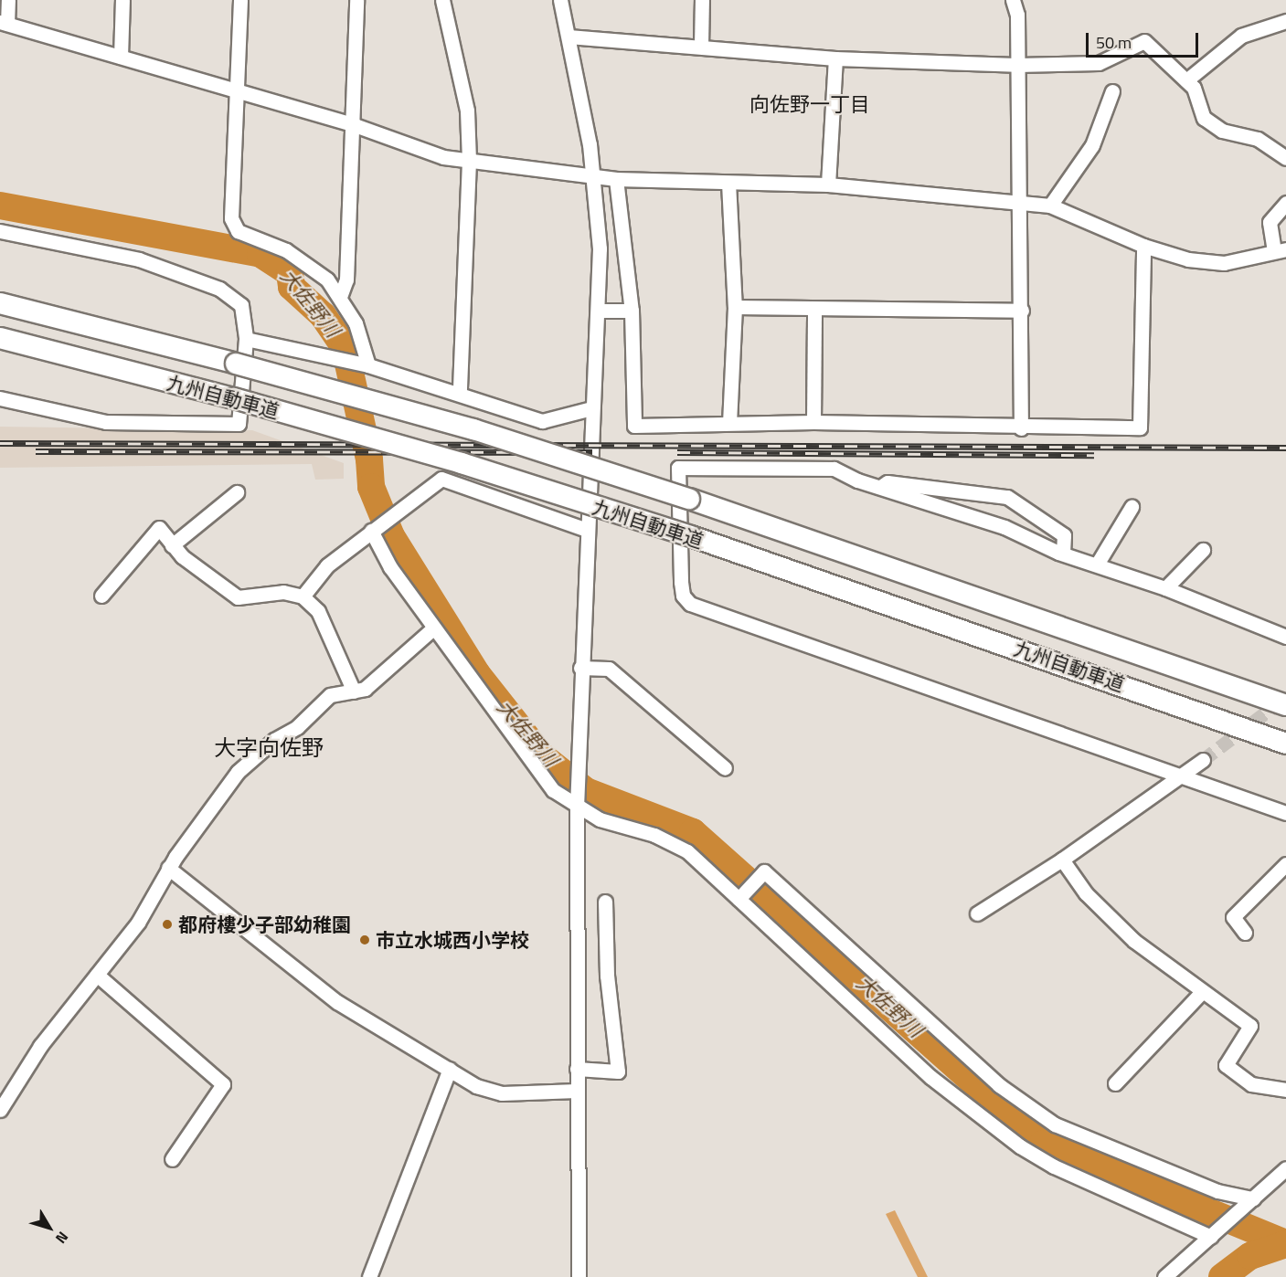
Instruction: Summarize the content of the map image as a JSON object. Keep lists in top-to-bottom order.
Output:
{
  "streets": {
    "highway": ["九州自動車道"]
  },
  "districts": ["向佐野一丁目", "大字向佐野"],
  "water": ["大佐野川"],
  "places": ["都府樓少子部幼稚園", "市立水城西小学校"],
  "scale_bar": "50 m",
  "north": "bottom right"
}
